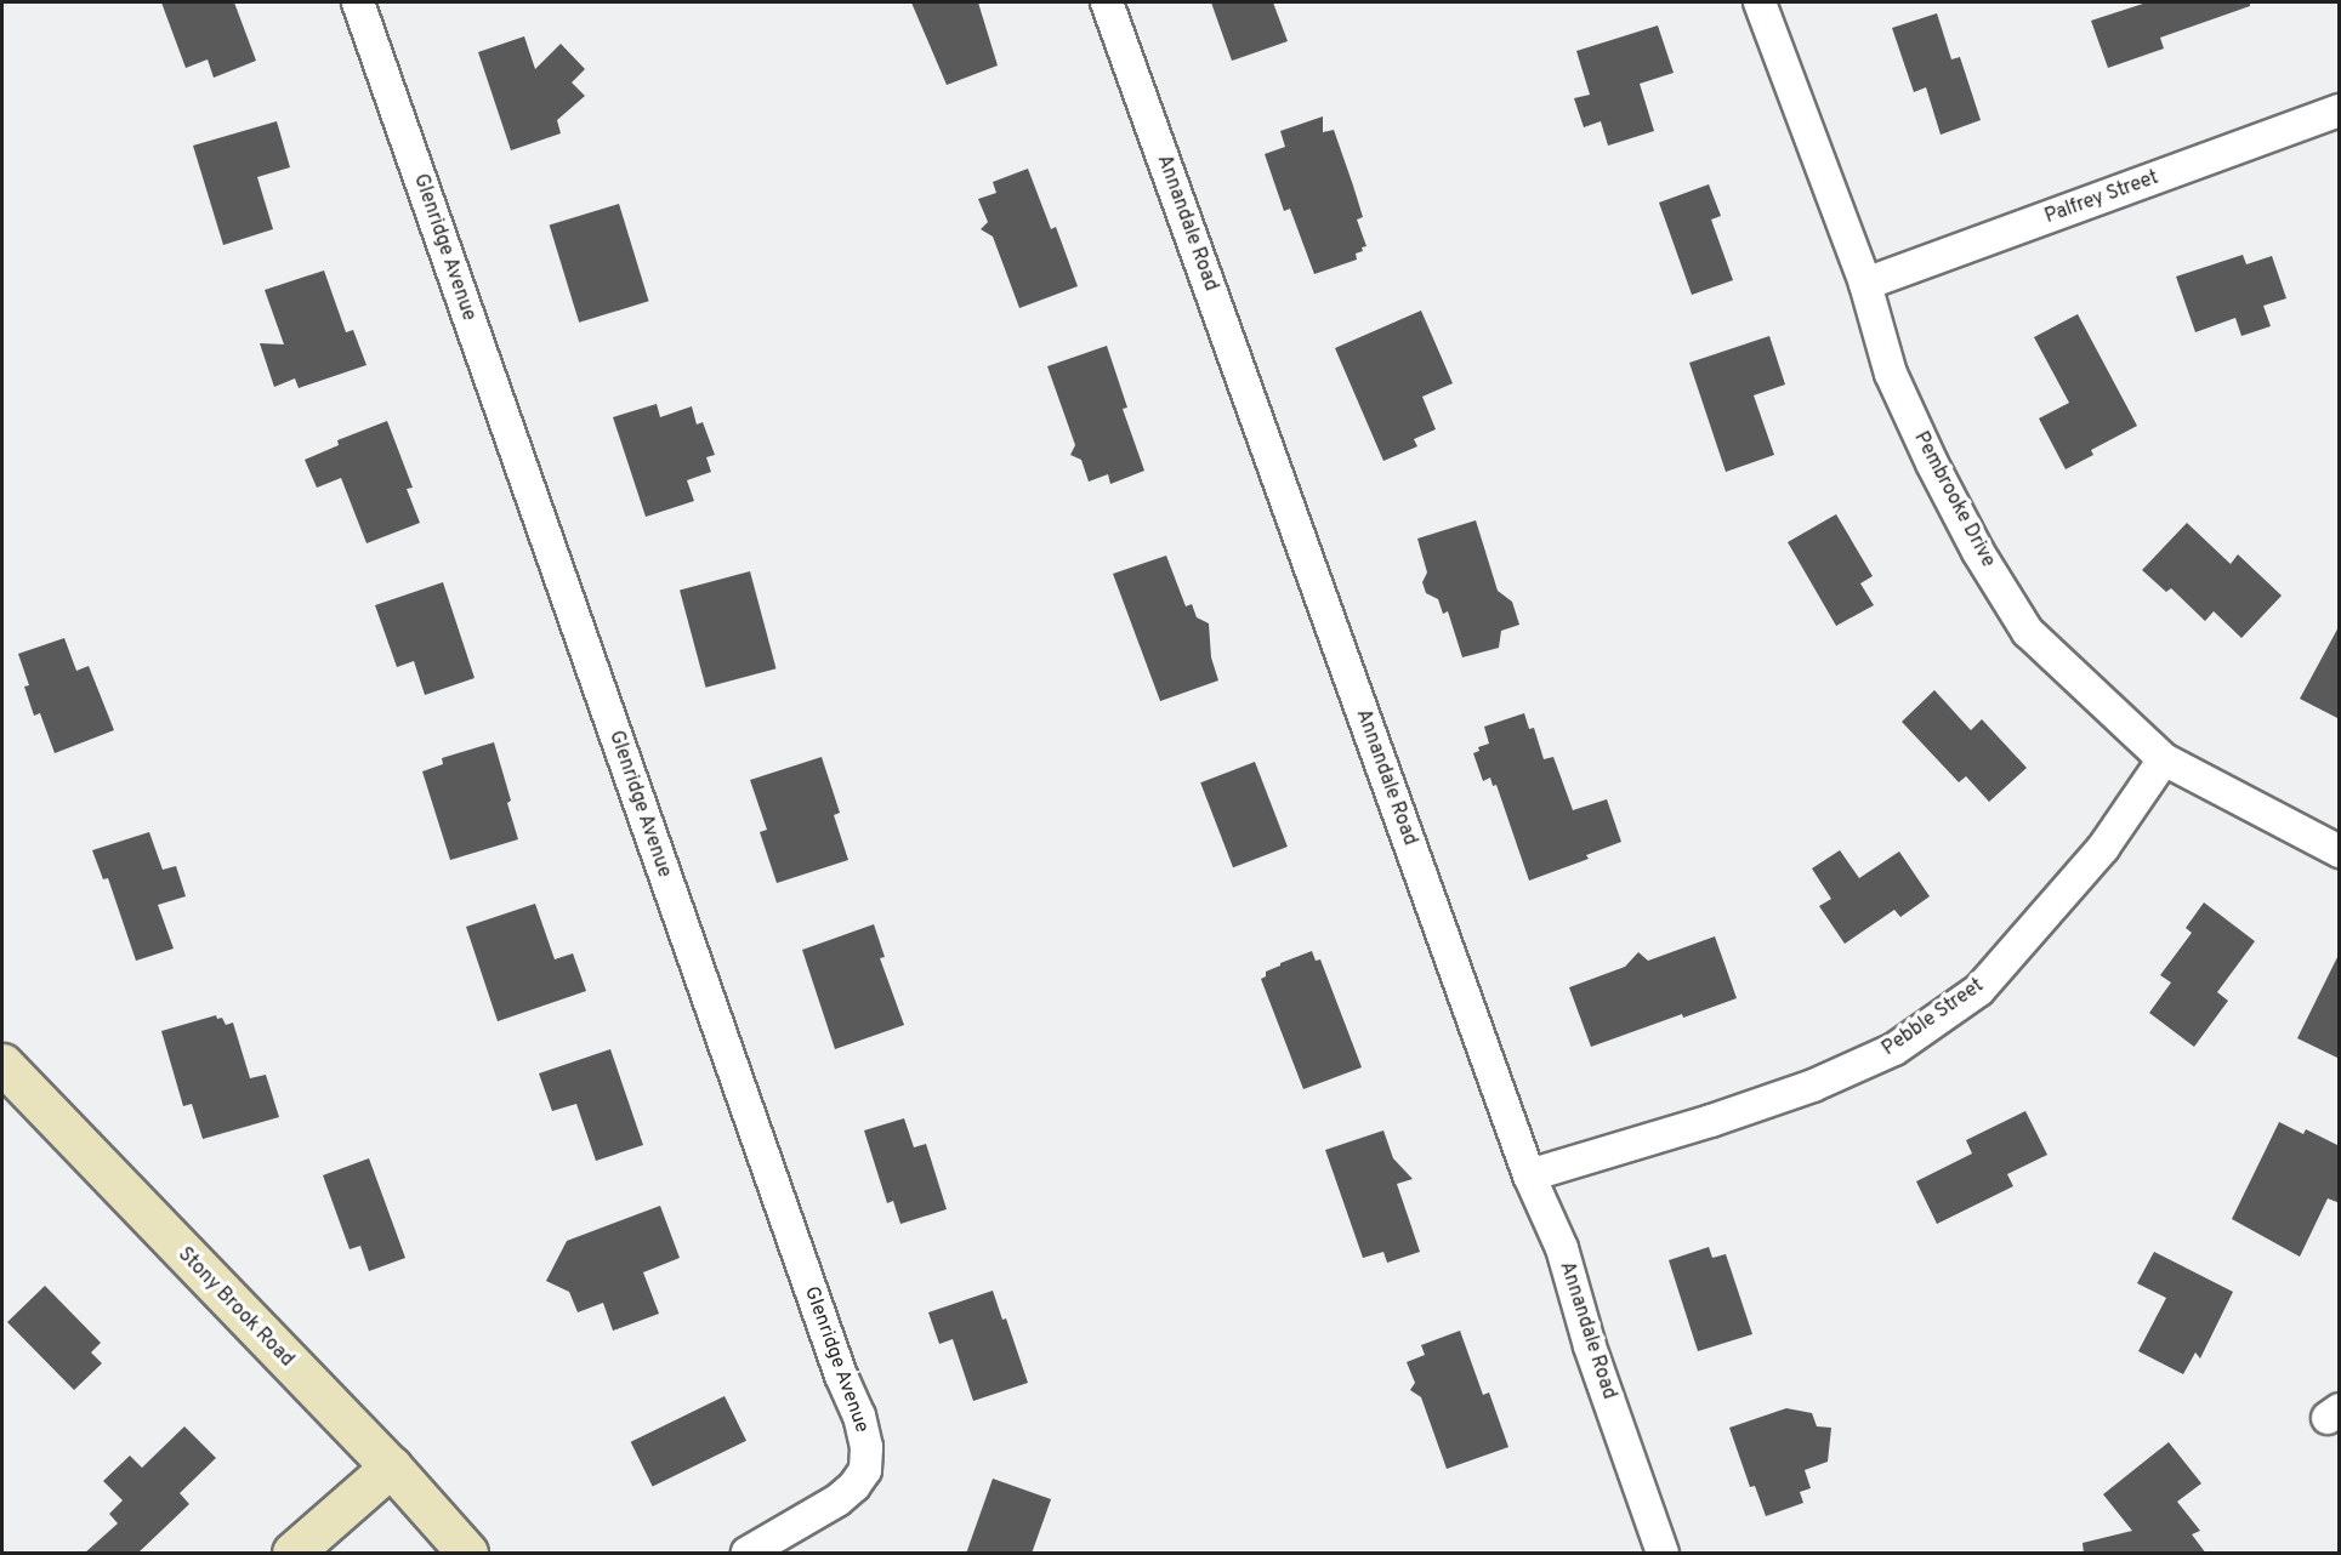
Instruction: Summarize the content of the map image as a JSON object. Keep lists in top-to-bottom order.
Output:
{
  "streets": {
    "main road": ["Stony Brook Road"],
    "street": [
      "Palfrey Street",
      "Annandale Road",
      "Glenridge Avenue",
      "Pembrooke Drive",
      "Pebble Street"
    ]
  },
  "crossings": [
    ["Palfrey Street", "Pembrooke Drive"],
    ["Annandale Road", "Pebble Street"],
    ["Pembrooke Drive", "Pebble Street"]
  ]
}
